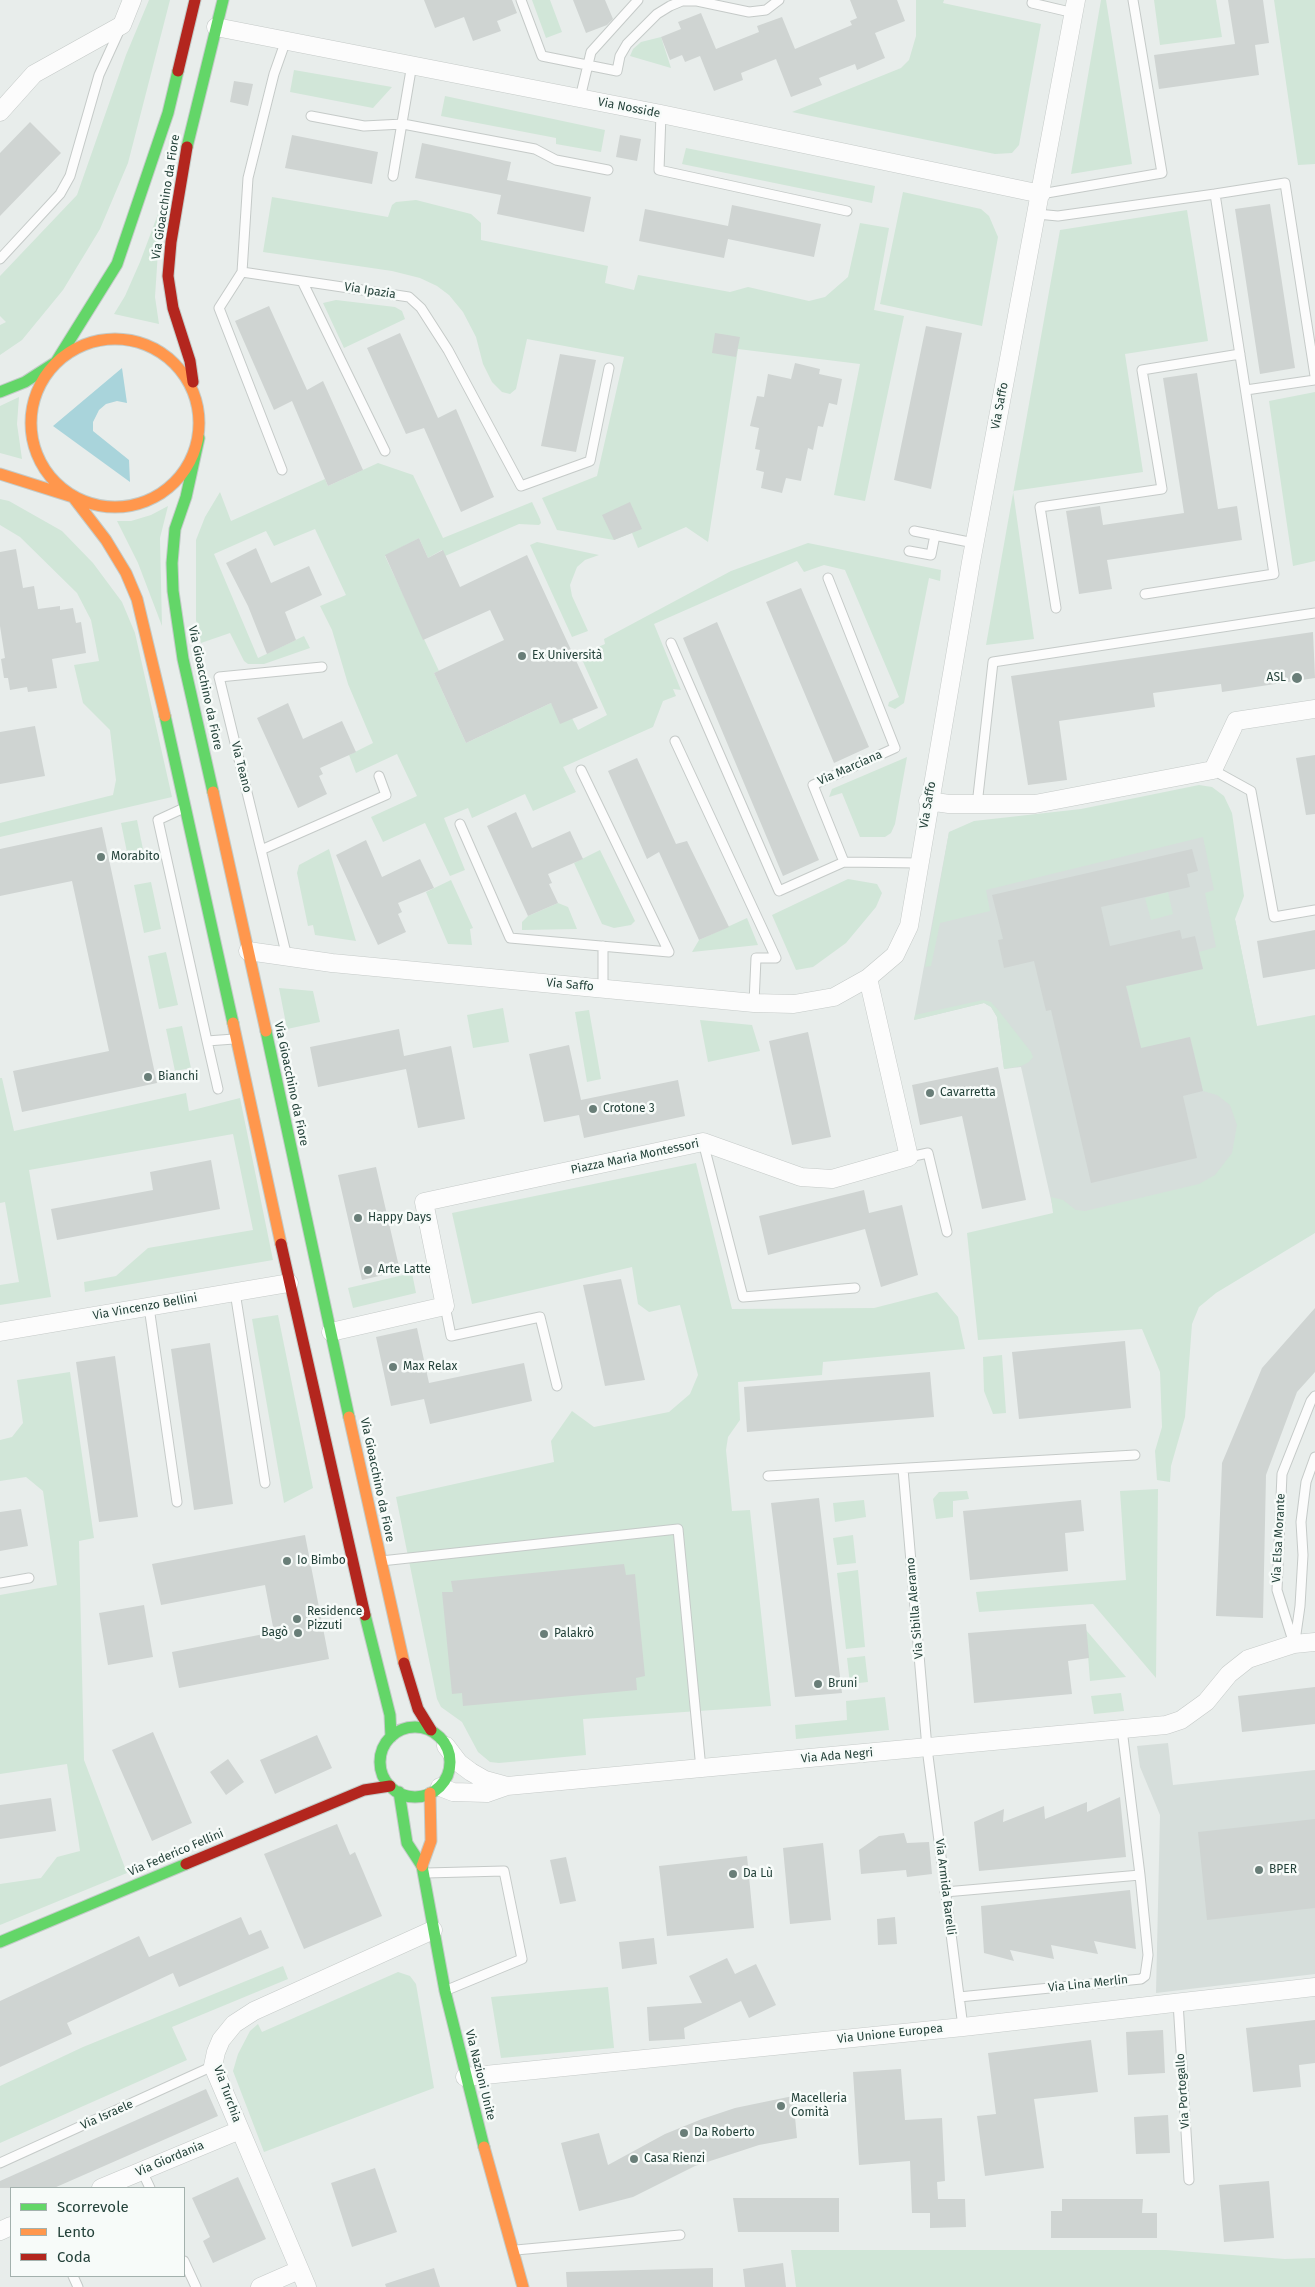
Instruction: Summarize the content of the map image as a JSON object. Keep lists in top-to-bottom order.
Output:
{
  "streets": {
    "street": [
      "Via Nosside",
      "Via Gioacchino da Fiore",
      "Via Saffo",
      "Piazza Maria Montessori",
      "Via Vincenzo Bellini",
      "Via Ada Negri",
      "Via Federico Fellini",
      "Via Unione Europea",
      "Via Nazioni Unite",
      "Via Turchia",
      "Via Giordania"
    ],
    "lane": [
      "Via Ipazia",
      "Via Teano",
      "Via Marciana",
      "Via Elsa Morante",
      "Via Sibilla Aleramo",
      "Via Armida Barelli",
      "Via Lina Merlin",
      "Via Portogallo",
      "Via Israele"
    ]
  },
  "crossings": [
    ["Via Nosside", "Via Gioacchino da Fiore"],
    ["Via Nosside", "Via Saffo"],
    ["Via Gioacchino da Fiore", "Via Saffo"],
    ["Via Gioacchino da Fiore", "Via Ada Negri"],
    ["Via Gioacchino da Fiore", "Via Federico Fellini"],
    ["Via Gioacchino da Fiore", "Via Nazioni Unite"],
    ["Via Saffo", "Via Teano"],
    ["Via Elsa Morante", "Via Ada Negri"],
    ["Via Sibilla Aleramo", "Via Ada Negri"],
    ["Via Sibilla Aleramo", "Via Armida Barelli"],
    ["Via Ada Negri", "Via Federico Fellini"],
    ["Via Ada Negri", "Via Armida Barelli"],
    ["Via Ada Negri", "Via Lina Merlin"],
    ["Via Ada Negri", "Via Nazioni Unite"],
    ["Via Federico Fellini", "Via Nazioni Unite"],
    ["Via Armida Barelli", "Via Lina Merlin"],
    ["Via Armida Barelli", "Via Unione Europea"],
    ["Via Unione Europea", "Via Nazioni Unite"],
    ["Via Unione Europea", "Via Portogallo"],
    ["Via Nazioni Unite", "Via Turchia"],
    ["Via Turchia", "Via Israele"],
    ["Via Turchia", "Via Giordania"]
  ],
  "places": [
    "Ex Università",
    "ASL",
    "Morabito",
    "Bianchi",
    "Cavarretta",
    "Crotone 3",
    "Happy Days",
    "Arte Latte",
    "Max Relax",
    "Io Bimbo",
    "Residence Pizzuti",
    "Bagò",
    "Palakrò",
    "Bruni",
    "BPER",
    "Da Lù",
    "Macelleria Comità",
    "Da Roberto",
    "Casa Rienzi"
  ],
  "legend": ["Scorrevole", "Lento", "Coda"]
}
